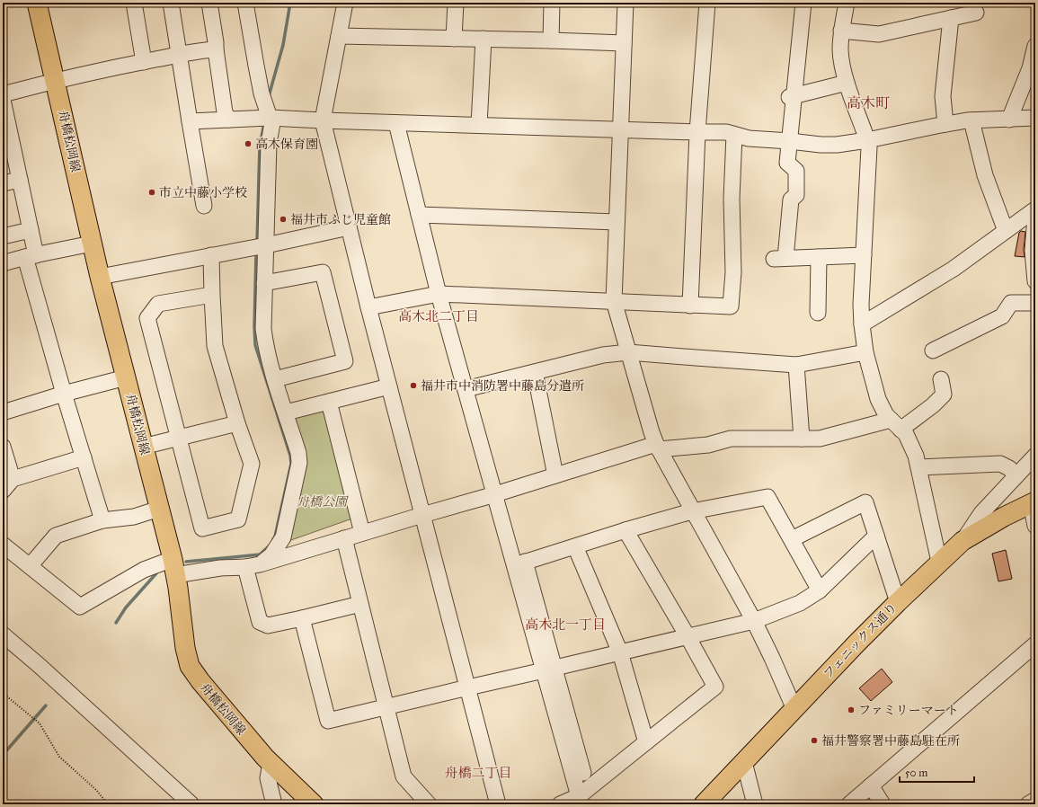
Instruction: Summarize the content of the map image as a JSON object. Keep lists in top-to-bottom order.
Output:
{
  "streets": {
    "main road": ["舟橋松岡線", "フェニックス通り"]
  },
  "districts": [
    "高木町",
    "高木北二丁目",
    "高木北一丁目",
    "舟橋二丁目"
  ],
  "parks": ["舟橋公園"],
  "places": [
    "高木保育園",
    "市立中藤小学校",
    "福井市ふじ児童館",
    "福井市中消防署中藤島分遣所",
    "ファミリーマート",
    "福井警察署中藤島駐在所"
  ],
  "scale_bar": "50 m"
}
